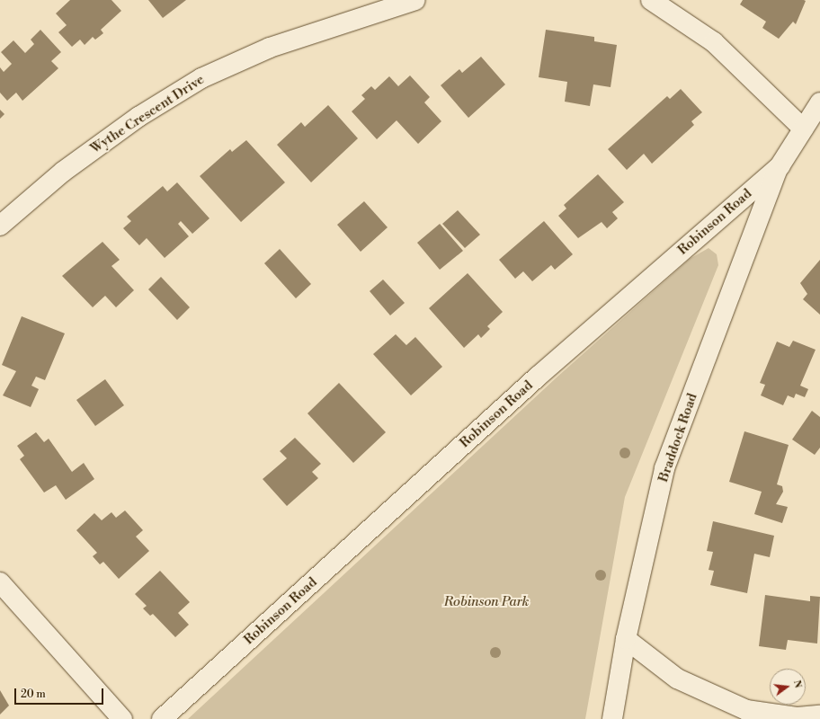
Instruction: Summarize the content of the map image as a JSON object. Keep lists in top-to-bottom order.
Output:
{
  "streets": {
    "street": ["Wythe Crescent Drive", "Robinson Road", "Braddock Road"]
  },
  "crossings": [
    ["Robinson Road", "Braddock Road"]
  ],
  "parks": ["Robinson Park"],
  "scale_bar": "20 m",
  "north": "right"
}
